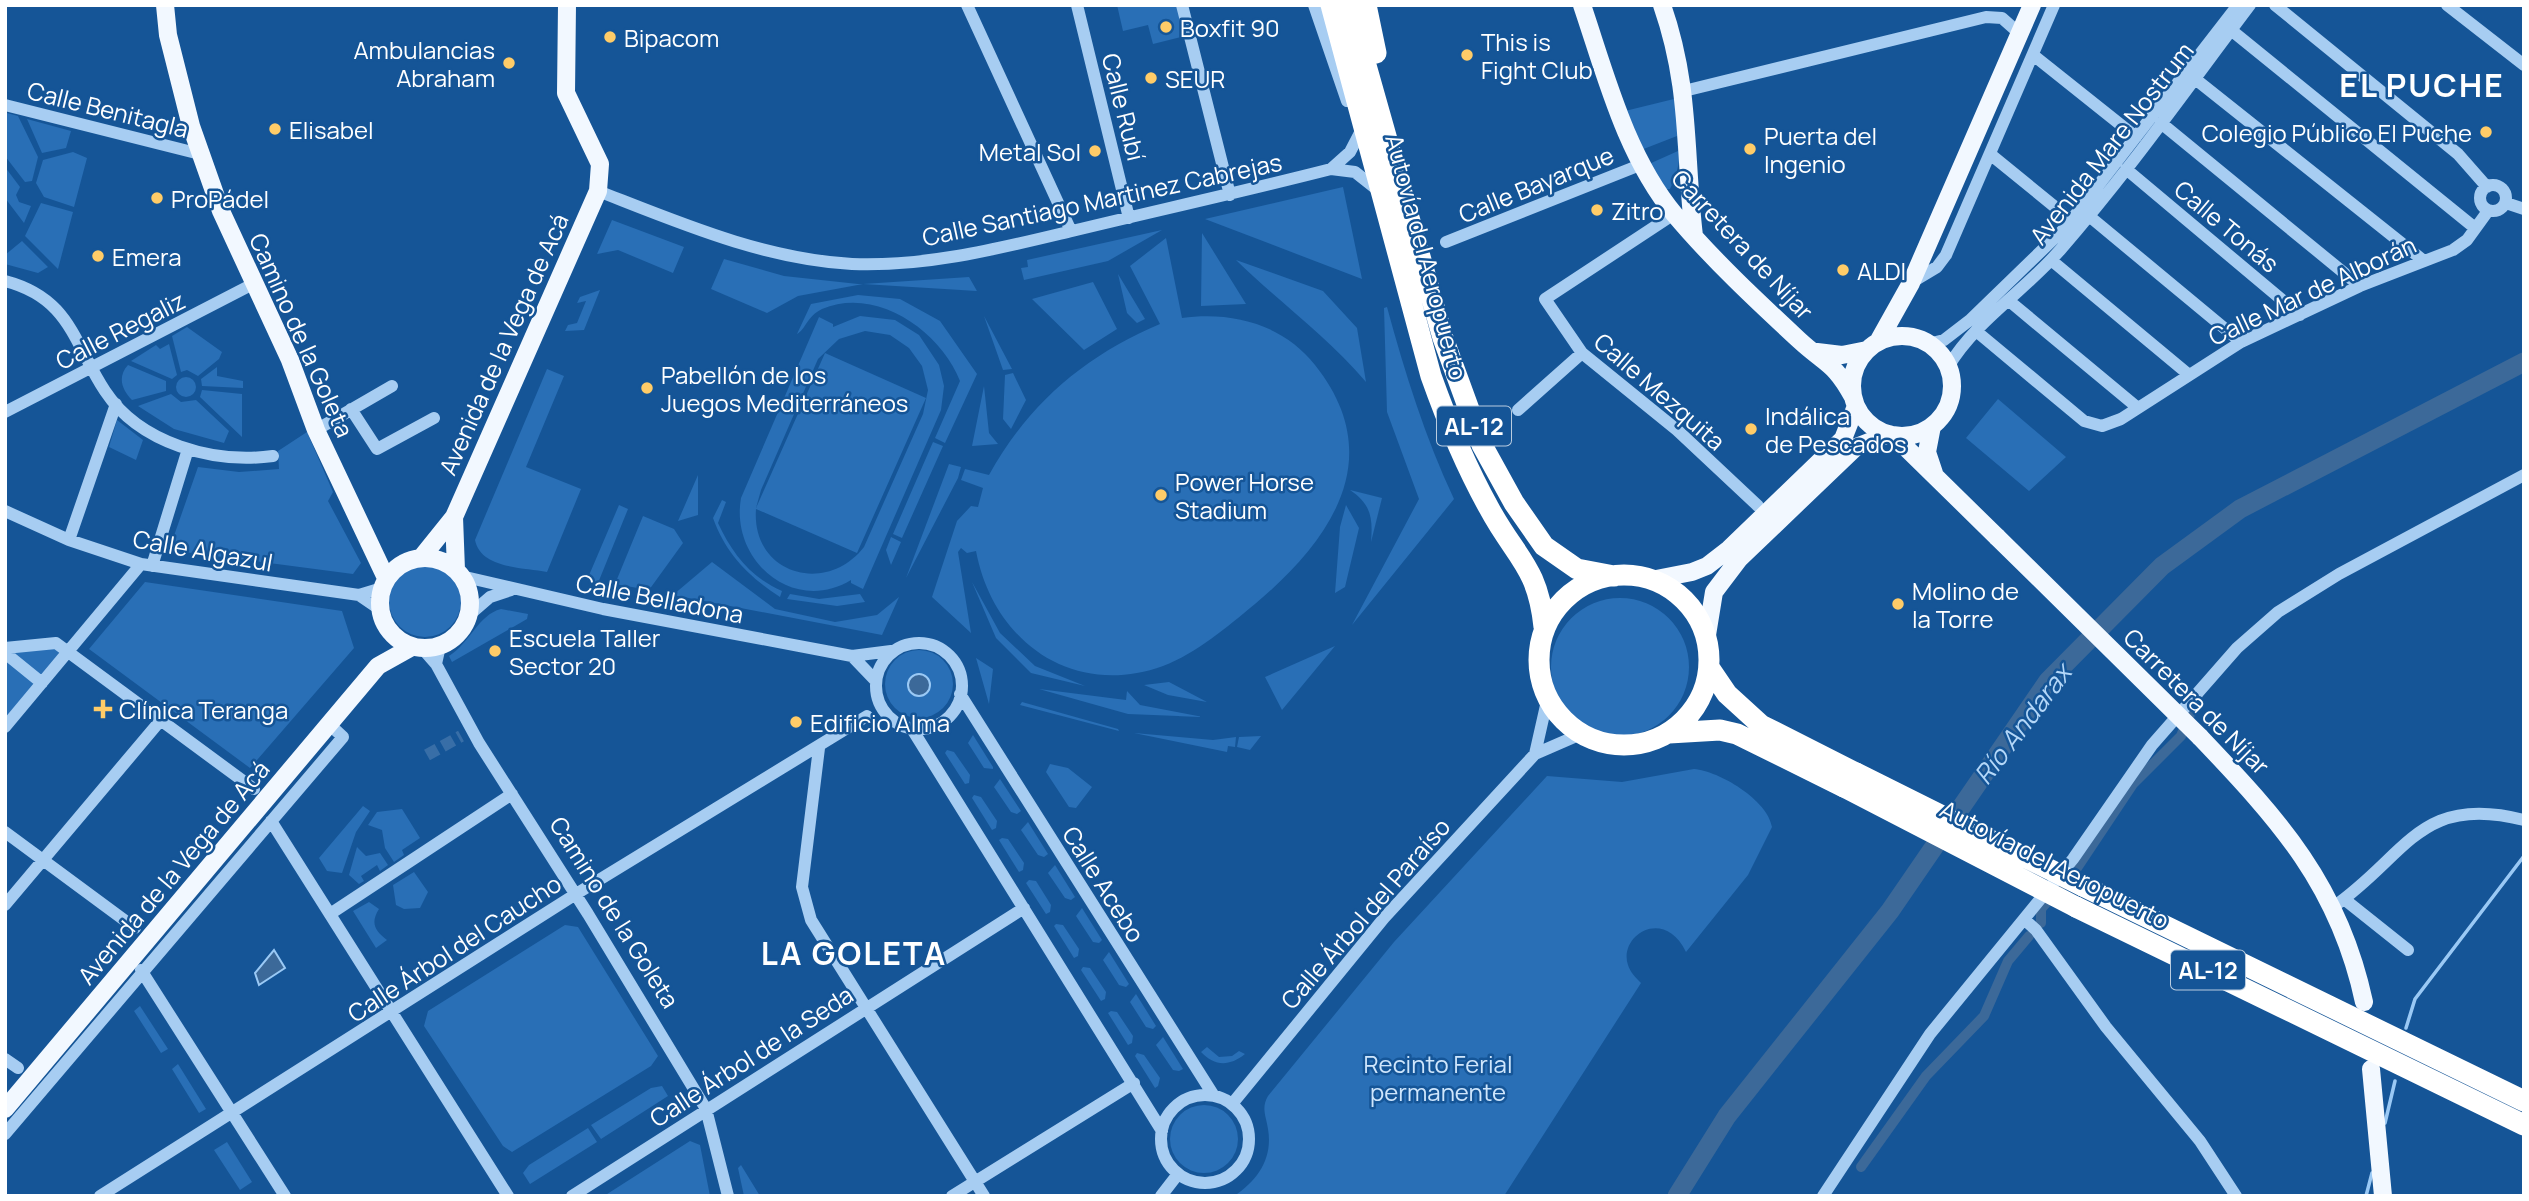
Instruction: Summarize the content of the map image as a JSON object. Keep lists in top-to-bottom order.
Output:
{
  "streets": {
    "highway": ["Autovía del Aeropuerto", "AL-12"],
    "main road": ["Carretera de Níjar", "Camino de la Goleta", "Avenida de la Vega de Acá"],
    "street": [
      "Calle Rubí",
      "Calle Benitagla",
      "Avenida Mare Nostrum",
      "Calle Bayarque",
      "Calle Santiago Martinez Cabrejas",
      "Calle Tonás",
      "Calle Mar de Alborán",
      "Calle Regaliz",
      "Calle Mezquita",
      "Calle Algazul",
      "Calle Belladona",
      "Calle Acebo",
      "Calle Árbol del Paraíso",
      "Calle Árbol del Caucho",
      "Calle Árbol de la Seda"
    ]
  },
  "crossings": [
    ["Calle Rubí", "Calle Santiago Martinez Cabrejas"],
    ["Calle Benitagla", "Camino de la Goleta"],
    ["Avenida Mare Nostrum", "Calle Tonás"],
    ["Avenida Mare Nostrum", "Carretera de Níjar"],
    ["Avenida Mare Nostrum", "Calle Mar de Alborán"],
    ["Calle Bayarque", "Carretera de Níjar"],
    ["Calle Santiago Martinez Cabrejas", "Avenida de la Vega de Acá"],
    ["Calle Tonás", "Calle Mar de Alborán"],
    ["Carretera de Níjar", "Calle Mezquita"],
    ["Autovía del Aeropuerto", "AL-12"],
    ["Calle Regaliz", "Camino de la Goleta"],
    ["Camino de la Goleta", "Avenida de la Vega de Acá"],
    ["Camino de la Goleta", "Calle Algazul"],
    ["Camino de la Goleta", "Calle Belladona"],
    ["Camino de la Goleta", "Calle Árbol del Caucho"],
    ["Camino de la Goleta", "Calle Árbol de la Seda"],
    ["Avenida de la Vega de Acá", "Calle Algazul"],
    ["Avenida de la Vega de Acá", "Calle Belladona"],
    ["Calle Algazul", "Calle Belladona"],
    ["Calle Belladona", "Calle Acebo"],
    ["Calle Acebo", "Calle Árbol del Paraíso"]
  ],
  "districts": ["EL PUCHE", "LA GOLETA"],
  "water": ["Río Andarax"],
  "parks": ["Recinto Ferial permanente"],
  "places": {
    "other": [
      "Boxfit 90",
      "Bipacom",
      "This is Fight Club",
      "Ambulancias Abraham",
      "SEUR",
      "Elisabel",
      "Colegio Público El Puche",
      "Puerta del Ingenio",
      "Metal Sol",
      "ProPádel",
      "Zitro",
      "Emera",
      "ALDI",
      "Pabellón de los Juegos Mediterráneos",
      "Indálica de Pescados",
      "Power Horse Stadium",
      "Molino de la Torre",
      "Escuela Taller Sector 20",
      "Edificio Alma"
    ],
    "health": ["Clínica Teranga"]
  }
}
